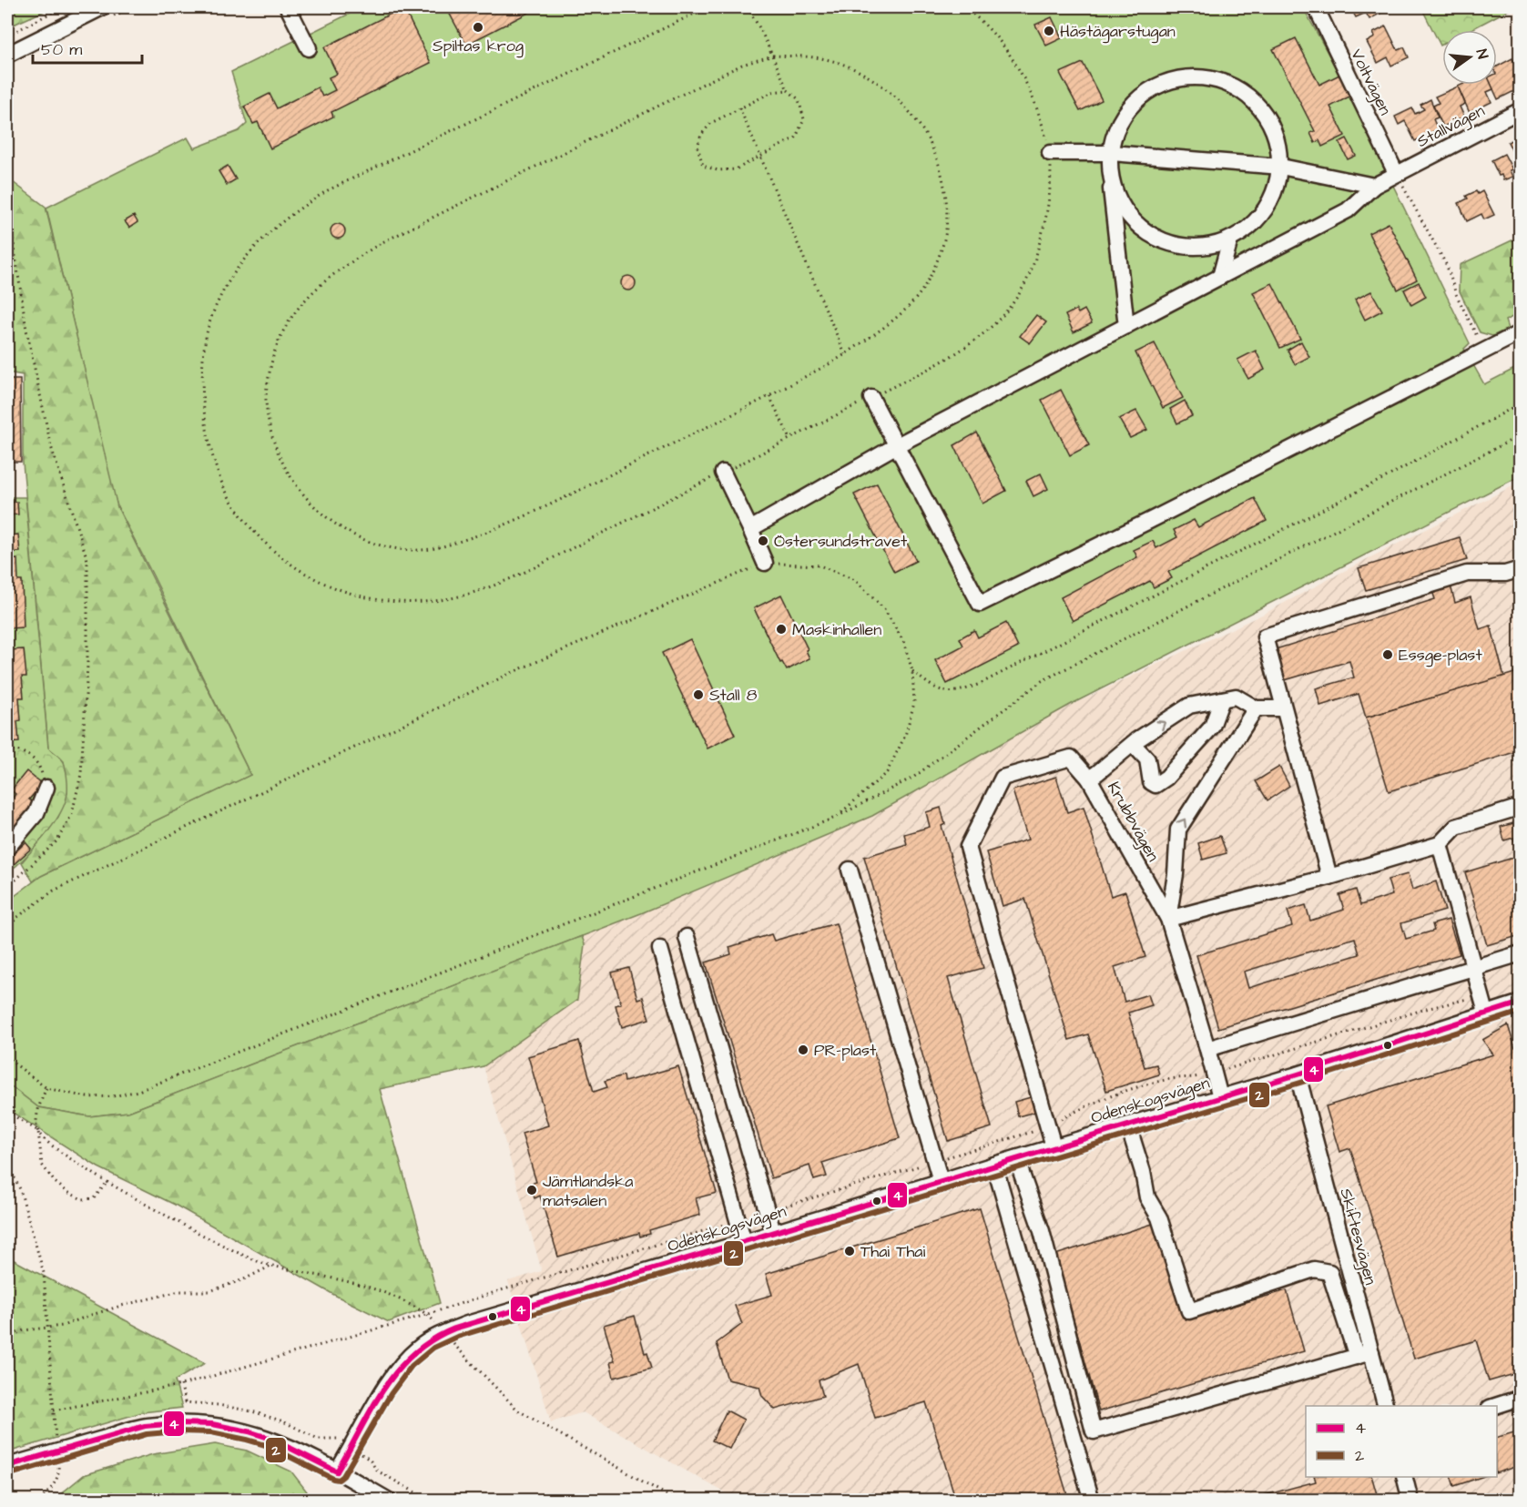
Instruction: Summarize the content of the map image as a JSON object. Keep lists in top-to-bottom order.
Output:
{
  "streets": {
    "street": [
      "Voltvägen",
      "Stallvägen",
      "Krubbvägen",
      "Odenskogsvägen",
      "Skiftesvägen"
    ]
  },
  "crossings": [
    ["Voltvägen", "Stallvägen"],
    ["Krubbvägen", "Odenskogsvägen"],
    ["Odenskogsvägen", "Skiftesvägen"]
  ],
  "places": [
    "Spiltas krog",
    "Hästägarstugan",
    "Östersundstravet",
    "Maskinhallen",
    "Essge-plast",
    "Stall 8",
    "PR-plast",
    "Jämtlandska matsalen",
    "Thai Thai"
  ],
  "lines": ["transit line 4", "transit line 2"],
  "legend": ["4", "2"],
  "scale_bar": "50 m",
  "north": "right"
}
